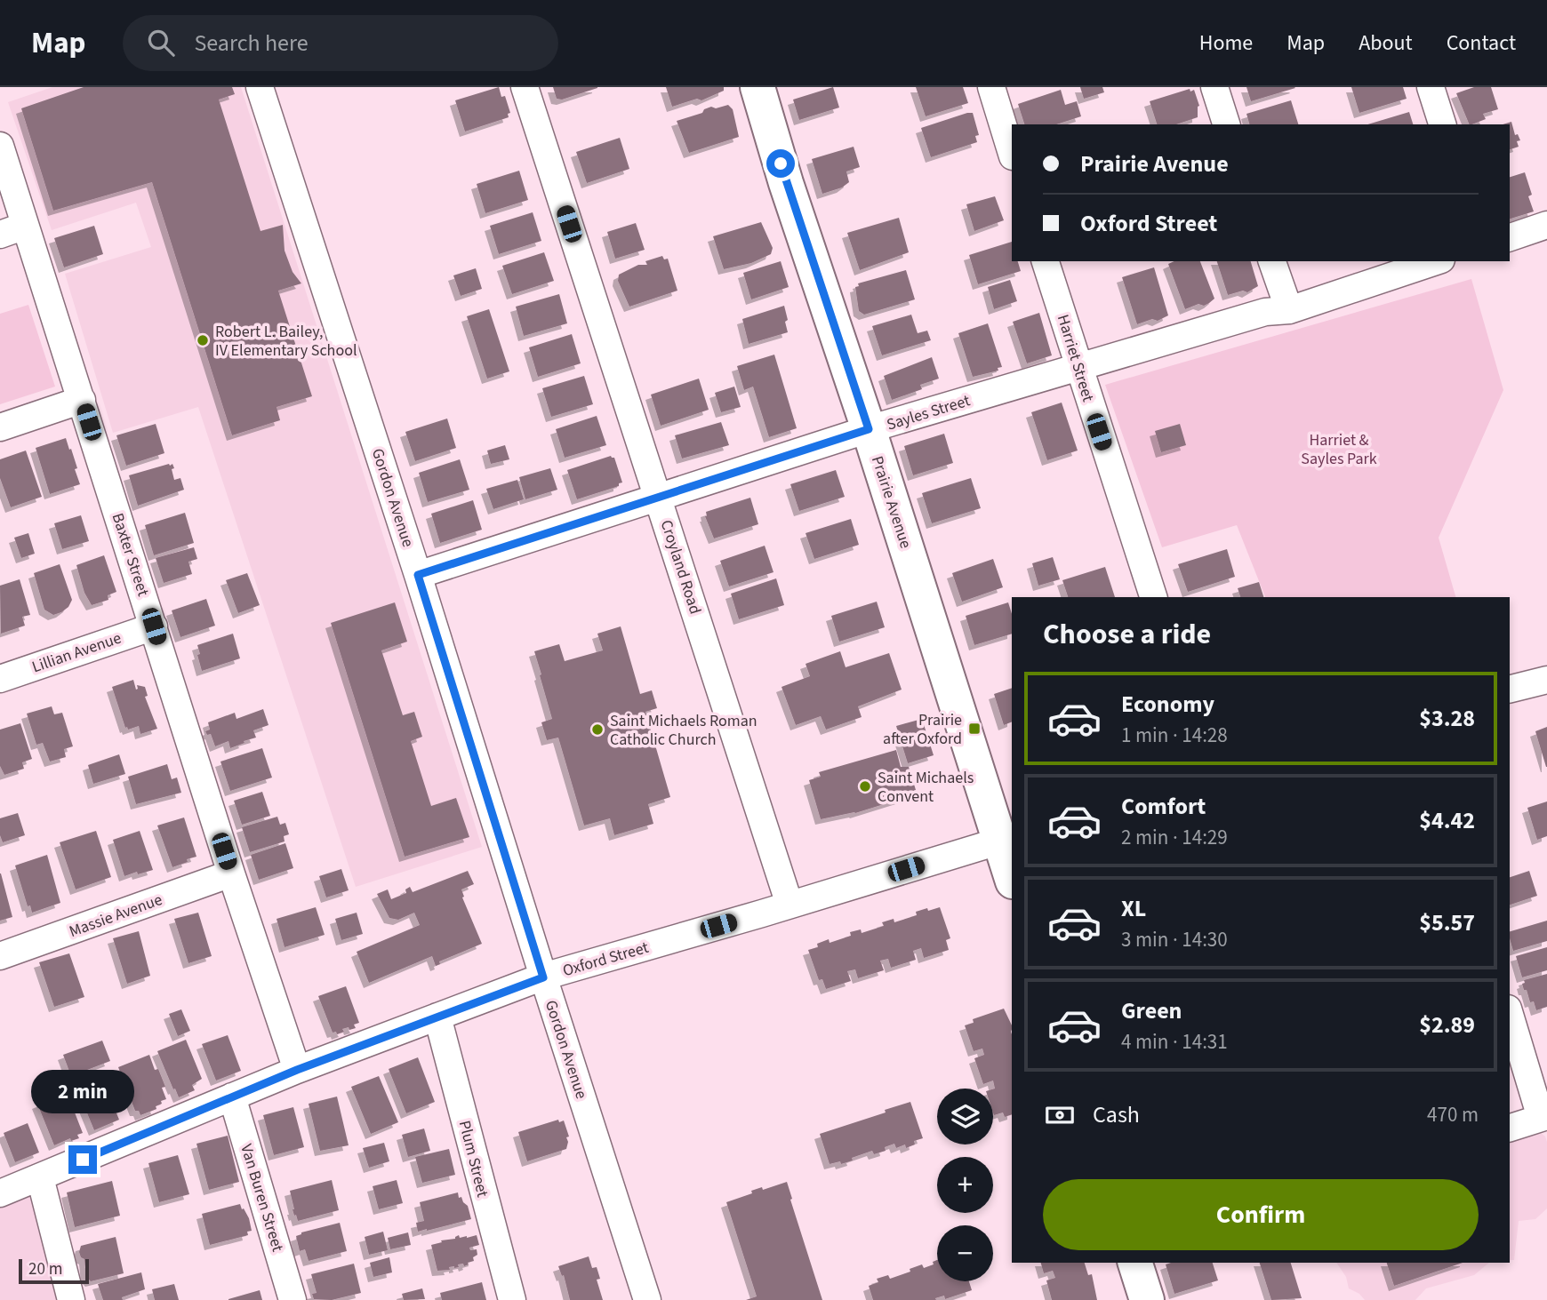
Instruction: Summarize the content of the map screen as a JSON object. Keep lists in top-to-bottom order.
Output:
{
  "streets": {
    "street": [
      "Harriet Street",
      "Sayles Street",
      "Gordon Avenue",
      "Prairie Avenue",
      "Baxter Street",
      "Croyland Road",
      "Lillian Avenue",
      "Massie Avenue",
      "Oxford Street",
      "Plum Street",
      "Van Buren Street"
    ]
  },
  "crossings": [
    ["Harriet Street", "Sayles Street"],
    ["Sayles Street", "Gordon Avenue"],
    ["Sayles Street", "Prairie Avenue"],
    ["Sayles Street", "Croyland Road"],
    ["Gordon Avenue", "Oxford Street"],
    ["Prairie Avenue", "Oxford Street"],
    ["Baxter Street", "Lillian Avenue"],
    ["Baxter Street", "Massie Avenue"],
    ["Baxter Street", "Oxford Street"],
    ["Croyland Road", "Oxford Street"],
    ["Oxford Street", "Plum Street"],
    ["Oxford Street", "Van Buren Street"]
  ],
  "parks": ["Harriet & Sayles Park"],
  "places": {
    "other": ["Robert L. Bailey, IV Elementary School", "Saint Michaels Roman Catholic Church", "Saint Michaels Convent"],
    "transit": ["Prairie after Oxford"]
  },
  "scale_bar": "20 m",
  "page": {
    "header": "Map",
    "search": "Search here",
    "nav": [
      "Home",
      "Map",
      "About",
      "Contact"
    ],
    "banner": ["Prairie Avenue", "Oxford Street"],
    "heading": "Choose a ride",
    "list": [
      {
        "name": "Economy",
        "note": "1 min · 14:28",
        "value": "$3.28"
      },
      {
        "name": "Comfort",
        "note": "2 min · 14:29",
        "value": "$4.42"
      },
      {
        "name": "XL",
        "note": "3 min · 14:30",
        "value": "$5.57"
      },
      {
        "name": "Green",
        "note": "4 min · 14:31",
        "value": "$2.89"
      }
    ],
    "bubble": "2 min",
    "pay": ["Cash", "470 m"],
    "map_buttons": ["+", "−"],
    "buttons": "Confirm",
    "scale": "20 m"
  }
}
